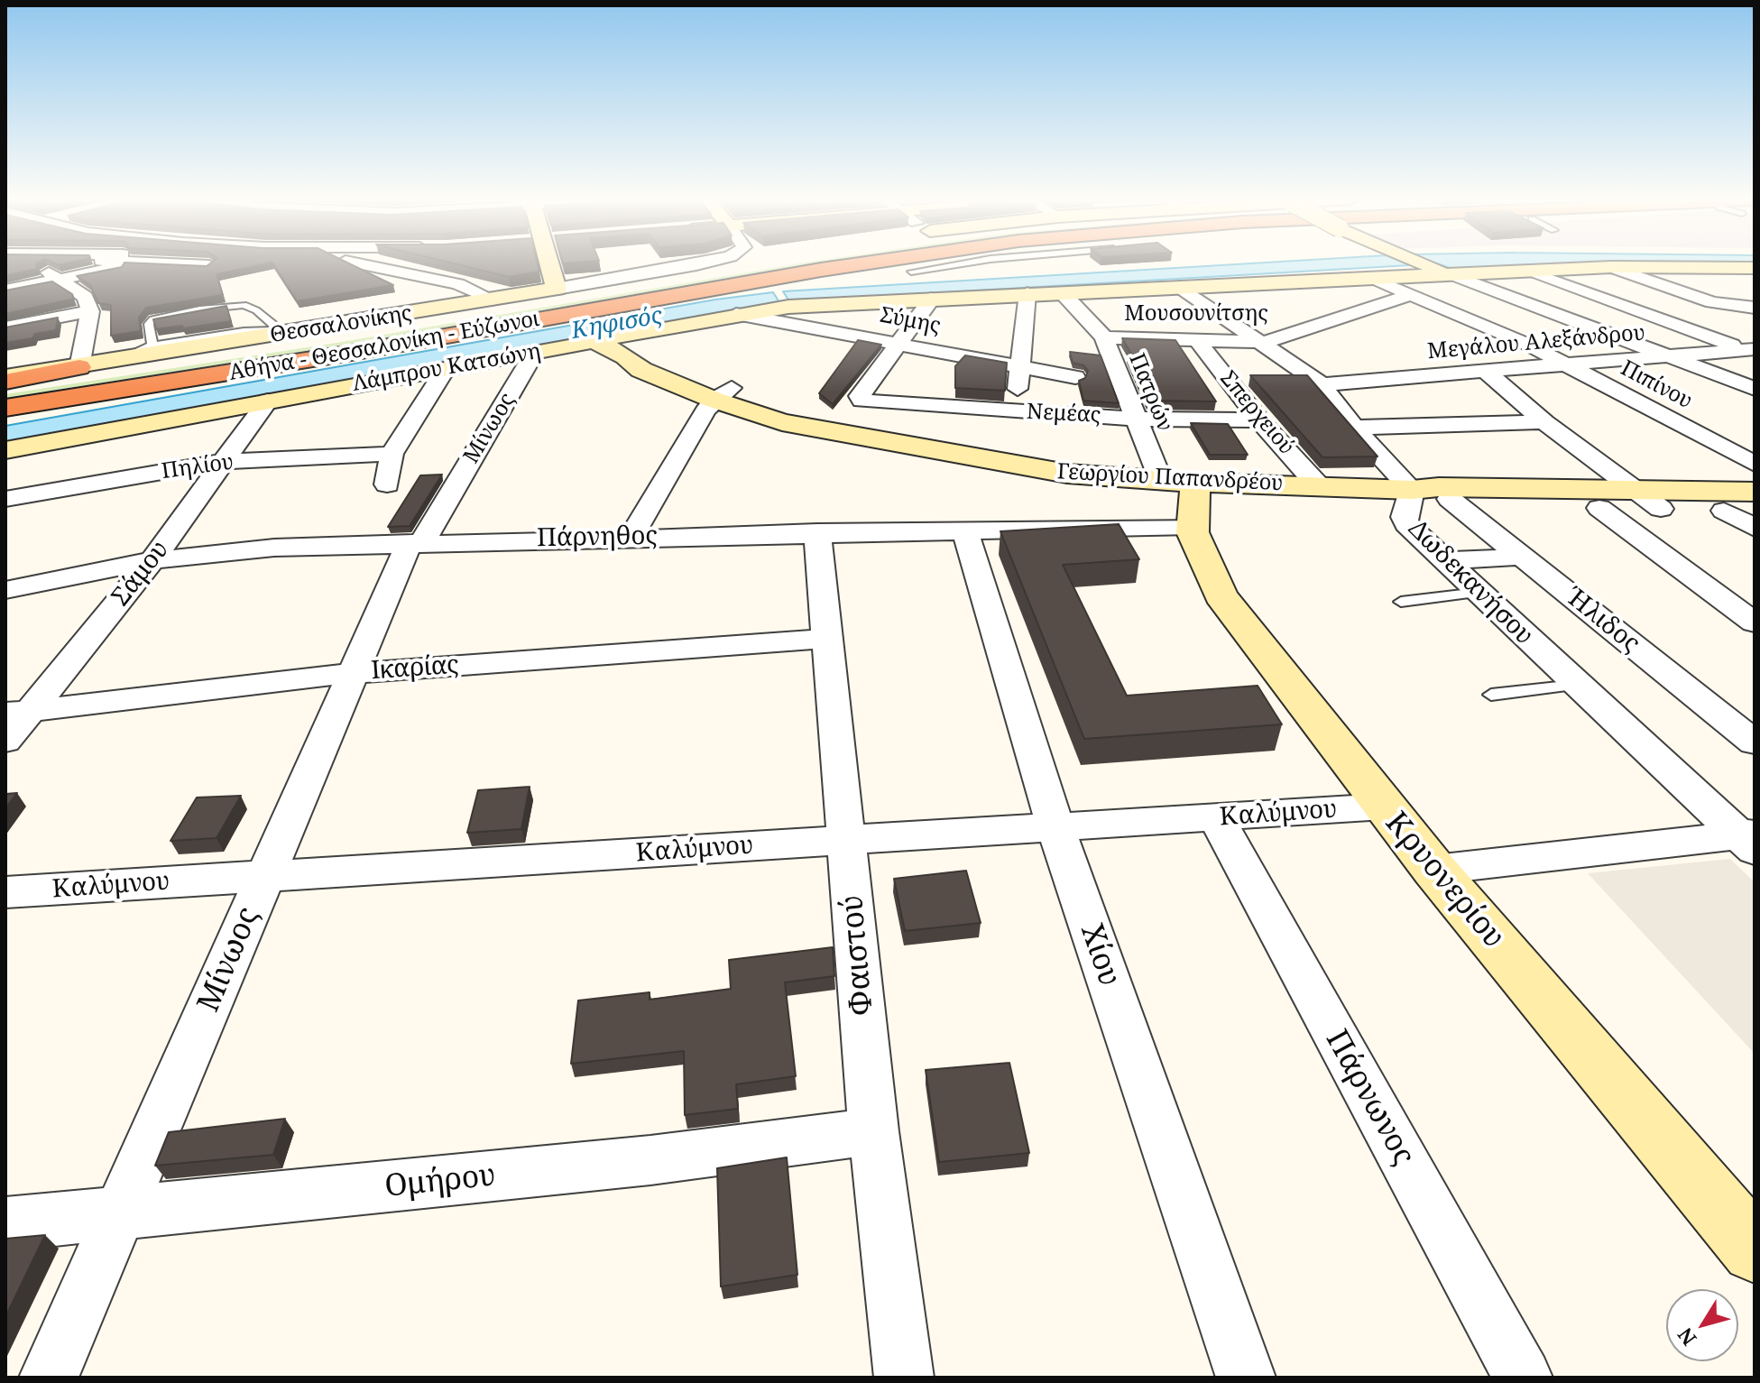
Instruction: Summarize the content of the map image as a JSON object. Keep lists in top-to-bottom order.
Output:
{
  "streets": {
    "highway": ["Αθήνα - Θεσσαλονίκη - Εύζωνοι"],
    "street": [
      "Μουσουνίτσης",
      "Σύμης",
      "Θεσσαλονίκης",
      "Μεγάλου Αλεξάνδρου",
      "Λάμπρου Κατσώνη",
      "Πιπίνου",
      "Πατρών",
      "Σπερχειού",
      "Νεμέας",
      "Μίνωος",
      "Πηλίου",
      "Γεωργίου Παπανδρέου",
      "Πάρνηθος",
      "Σάμου",
      "Δωδεκανήσου",
      "Ήλιδος",
      "Ικαρίας",
      "Καλύμνου",
      "Κρυονερίου",
      "Φαιστού",
      "Χίου",
      "Πάρνωνος",
      "Ομήρου"
    ]
  },
  "crossings": [
    ["Μουσουνίτσης", "Πιπίνου"],
    ["Μουσουνίτσης", "Πατρών"],
    ["Μουσουνίτσης", "Σπερχειού"],
    ["Μουσουνίτσης", "Δωδεκανήσου"],
    ["Σύμης", "Λάμπρου Κατσώνη"],
    ["Σύμης", "Νεμέας"],
    ["Μεγάλου Αλεξάνδρου", "Πιπίνου"],
    ["Μεγάλου Αλεξάνδρου", "Δωδεκανήσου"],
    ["Λάμπρου Κατσώνη", "Πιπίνου"],
    ["Λάμπρου Κατσώνη", "Πατρών"],
    ["Λάμπρου Κατσώνη", "Μίνωος"],
    ["Λάμπρου Κατσώνη", "Γεωργίου Παπανδρέου"],
    ["Λάμπρου Κατσώνη", "Σάμου"],
    ["Λάμπρου Κατσώνη", "Δωδεκανήσου"],
    ["Πατρών", "Νεμέας"],
    ["Πατρών", "Γεωργίου Παπανδρέου"],
    ["Πατρών", "Κρυονερίου"],
    ["Σπερχειού", "Νεμέας"],
    ["Σπερχειού", "Γεωργίου Παπανδρέου"],
    ["Μίνωος", "Πάρνηθος"],
    ["Μίνωος", "Ικαρίας"],
    ["Μίνωος", "Καλύμνου"],
    ["Μίνωος", "Ομήρου"],
    ["Πηλίου", "Σάμου"],
    ["Γεωργίου Παπανδρέου", "Δωδεκανήσου"],
    ["Γεωργίου Παπανδρέου", "Ήλιδος"],
    ["Γεωργίου Παπανδρέου", "Κρυονερίου"],
    ["Πάρνηθος", "Σάμου"],
    ["Πάρνηθος", "Κρυονερίου"],
    ["Πάρνηθος", "Φαιστού"],
    ["Πάρνηθος", "Χίου"],
    ["Σάμου", "Ικαρίας"],
    ["Ικαρίας", "Φαιστού"],
    ["Καλύμνου", "Κρυονερίου"],
    ["Καλύμνου", "Φαιστού"],
    ["Καλύμνου", "Χίου"],
    ["Καλύμνου", "Πάρνωνος"],
    ["Φαιστού", "Ομήρου"]
  ],
  "water": ["Κηφισός"],
  "north": "bottom left"
}
